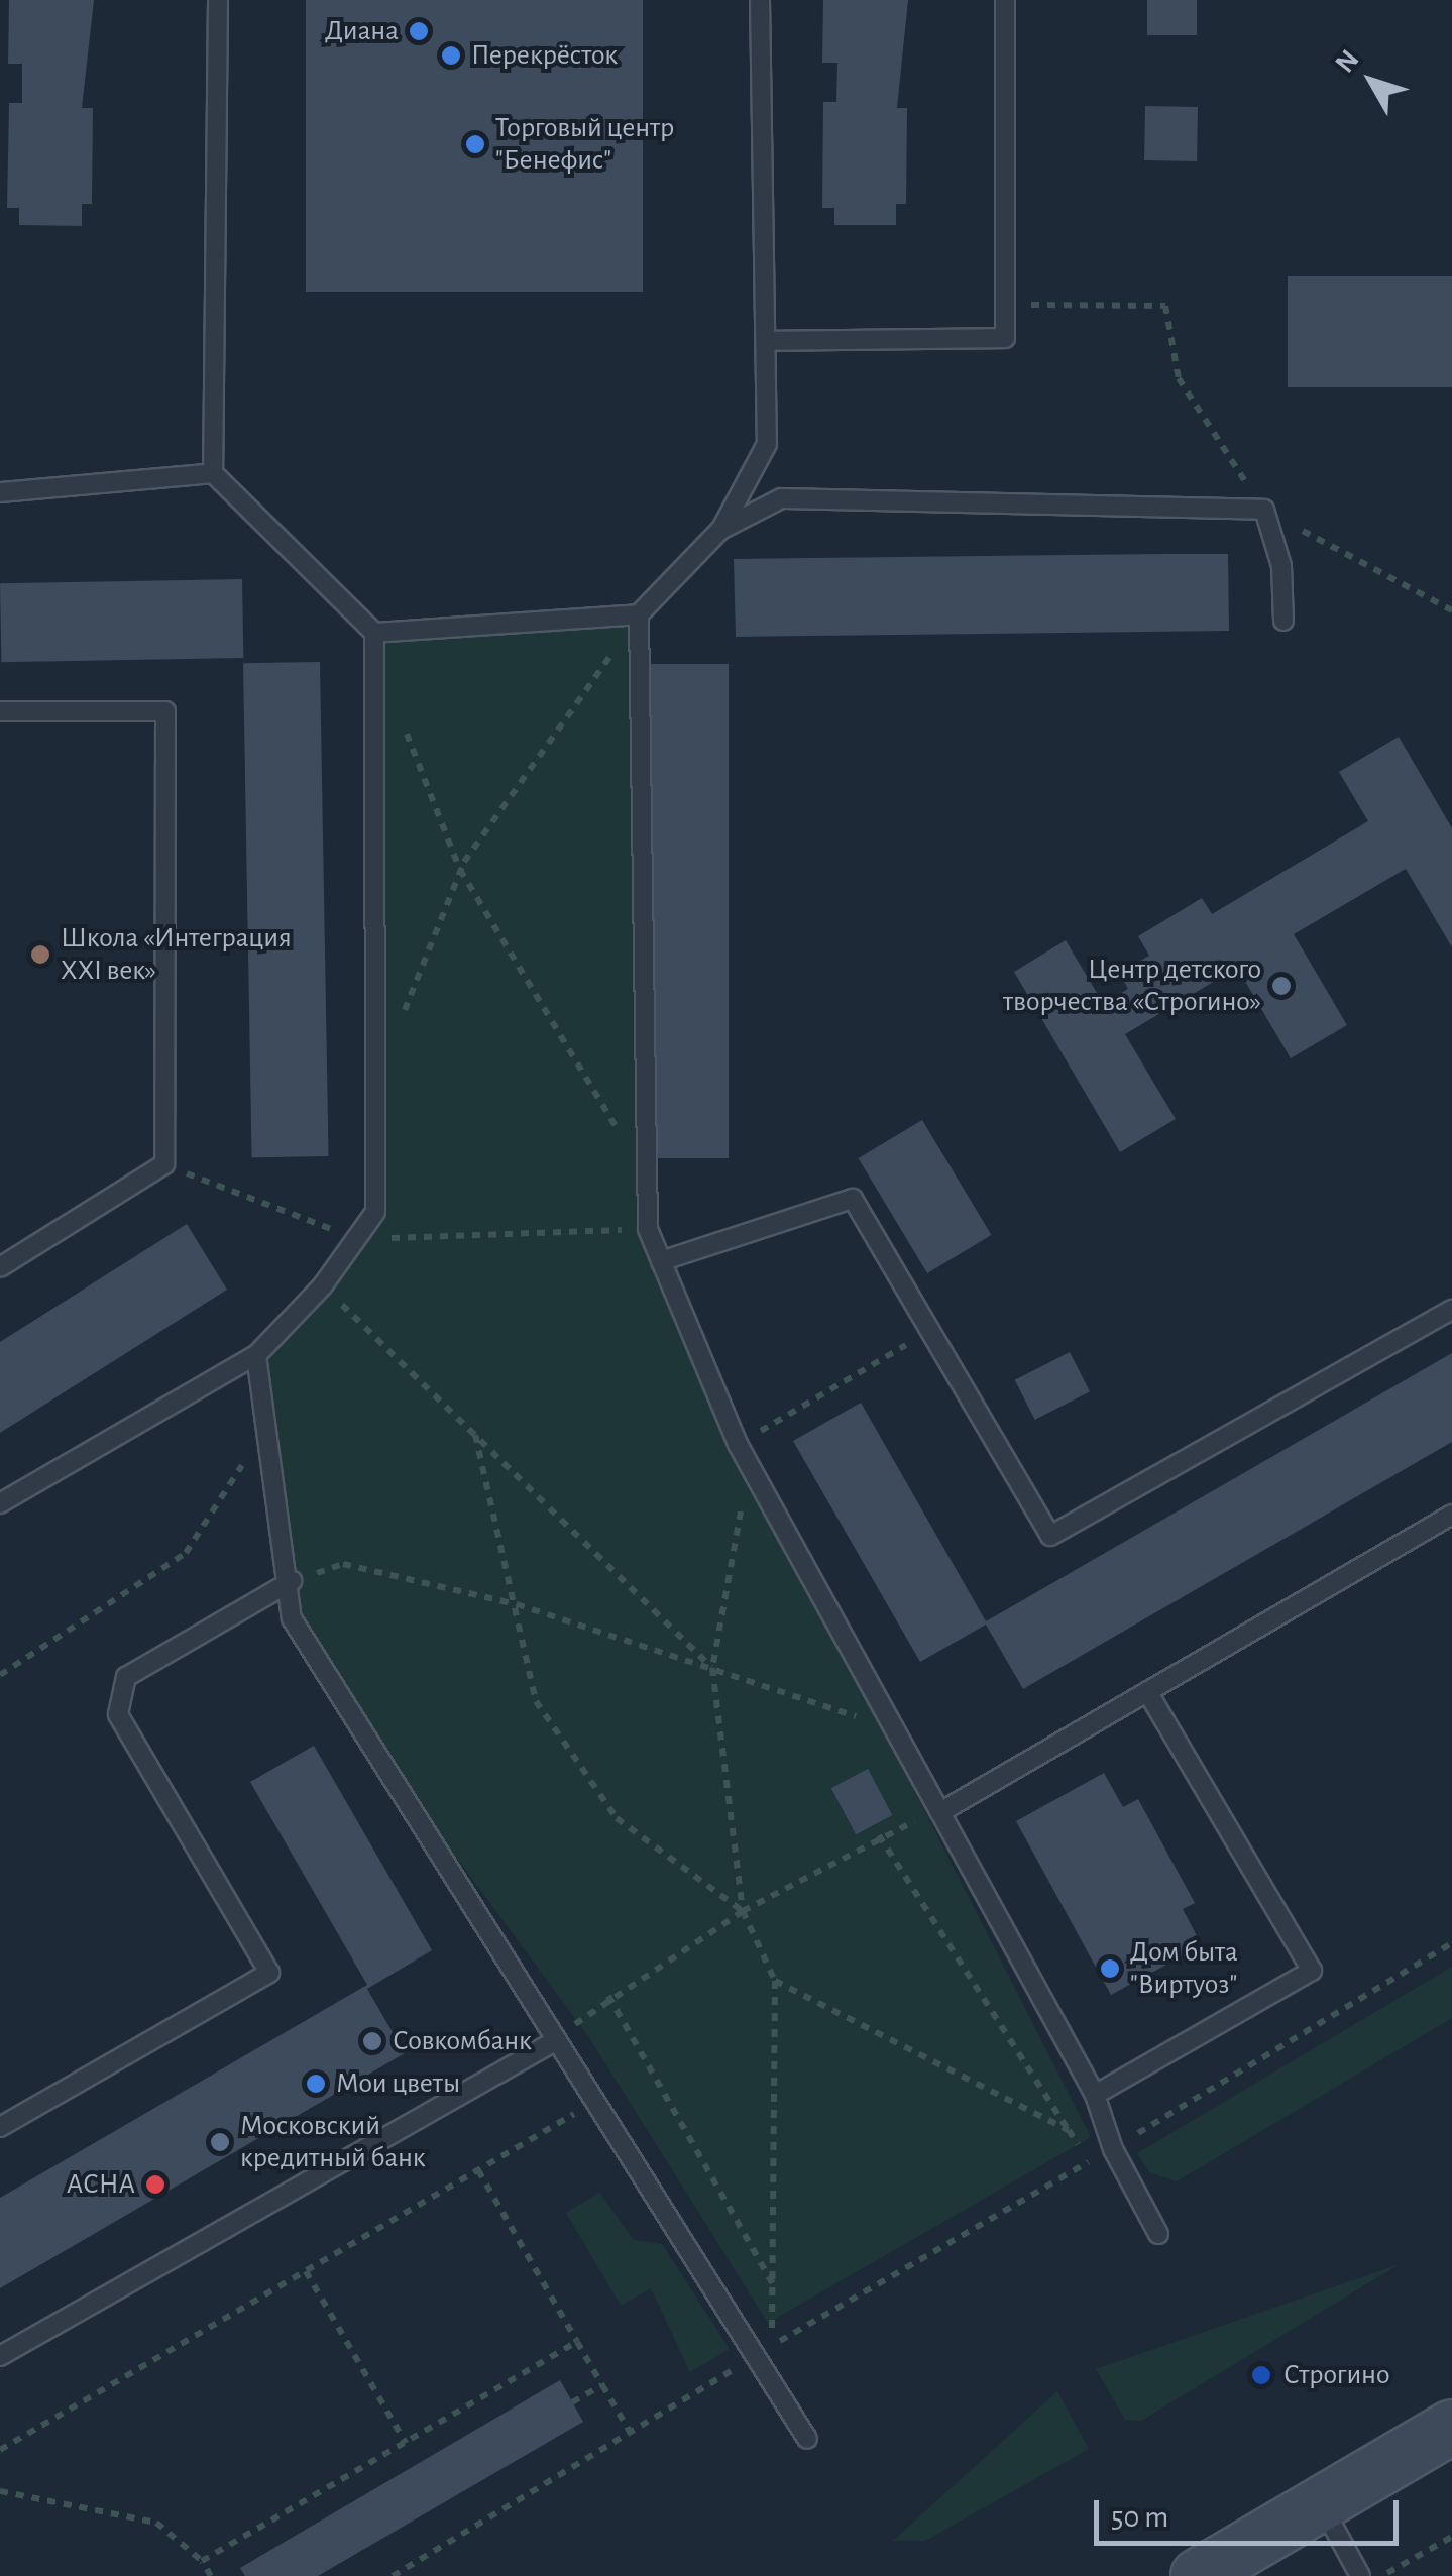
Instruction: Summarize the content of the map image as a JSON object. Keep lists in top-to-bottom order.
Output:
{
  "places": [
    "Диана",
    "Перекрёсток",
    "Торговый центр \"Бенефис\"",
    "Школа «Интеграция XXI век»",
    "Центр детского творчества «Строгино»",
    "Дом быта \"Виртуоз\"",
    "Совкомбанк",
    "Мои цветы",
    "Московский кредитный банк",
    "АСНА",
    "Строгино"
  ],
  "scale_bar": "50 m",
  "north": "top left"
}
